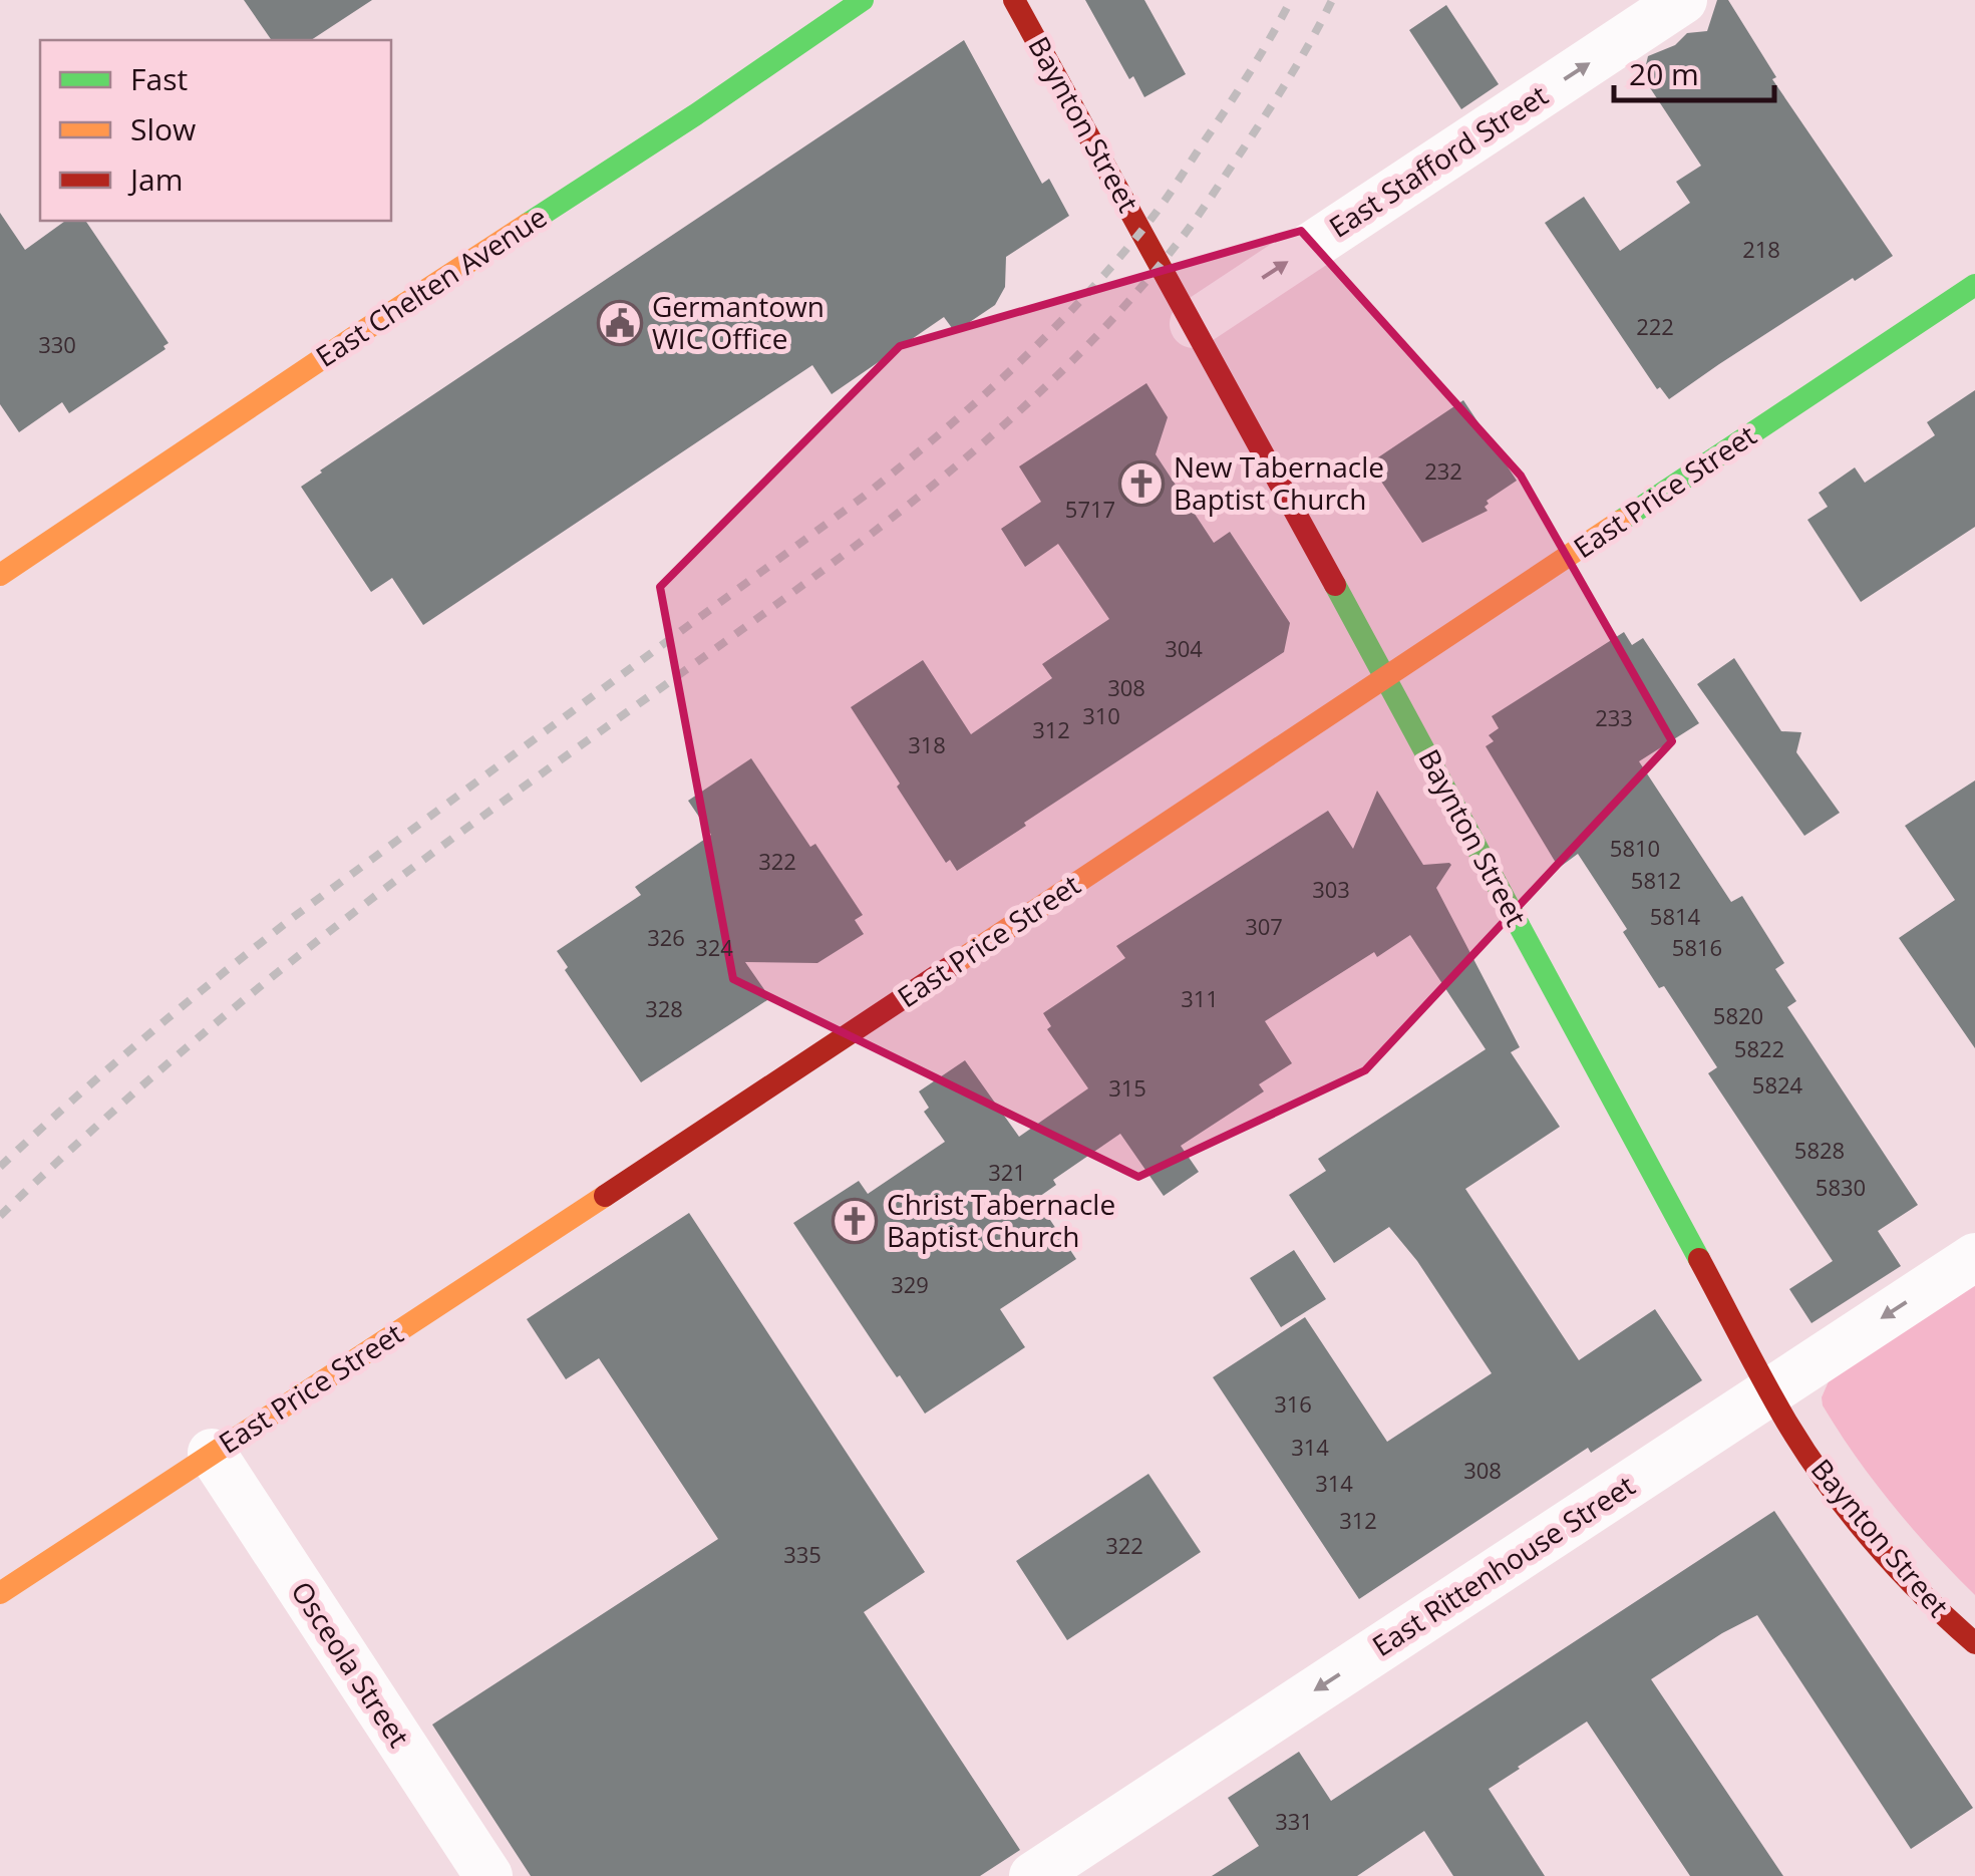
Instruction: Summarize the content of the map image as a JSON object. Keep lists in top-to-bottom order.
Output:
{
  "streets": {
    "street": [
      "Baynton Street",
      "East Stafford Street",
      "East Chelten Avenue",
      "East Price Street",
      "East Rittenhouse Street",
      "Osceola Street"
    ]
  },
  "crossings": [
    ["Baynton Street", "East Stafford Street"],
    ["Baynton Street", "East Price Street"],
    ["Baynton Street", "East Rittenhouse Street"],
    ["East Price Street", "Osceola Street"]
  ],
  "one_way": ["East Stafford Street", "East Rittenhouse Street"],
  "places": {
    "public building": ["Germantown WIC Office"],
    "church": ["New Tabernacle Baptist Church", "Christ Tabernacle Baptist Church"]
  },
  "house_numbers": [
    "218",
    "222",
    "330",
    "232",
    "5717",
    "304",
    "308",
    "310",
    "233",
    "312",
    "318",
    "5810",
    "322",
    "5812",
    "303",
    "5814",
    "307",
    "326",
    "324",
    "5816",
    "311",
    "328",
    "5820",
    "5822",
    "5824",
    "315",
    "5828",
    "321",
    "5830",
    "329",
    "316",
    "314",
    "308",
    "314",
    "312",
    "322",
    "335",
    "331"
  ],
  "legend": ["Fast", "Slow", "Jam"],
  "scale_bar": "20 m"
}
